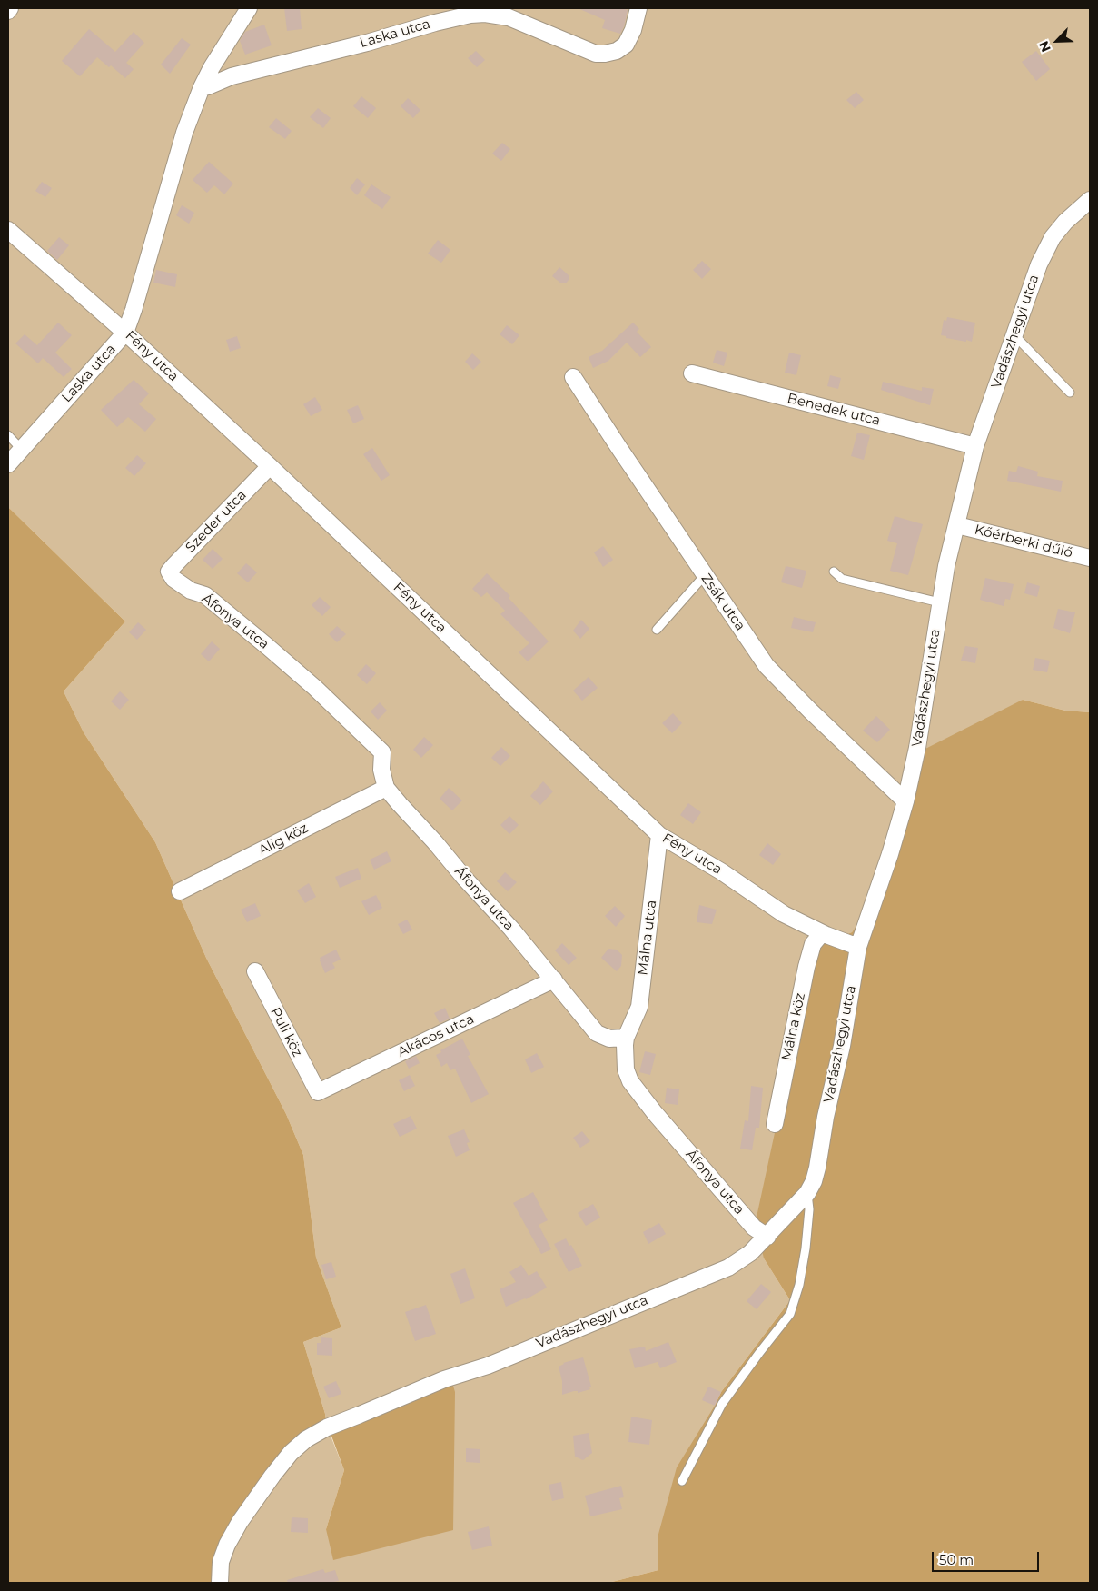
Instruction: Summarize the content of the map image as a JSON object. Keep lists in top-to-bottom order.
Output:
{
  "streets": {
    "street": [
      "Laska utca",
      "Vadászhegyi utca",
      "Fény utca",
      "Benedek utca",
      "Szeder utca",
      "Kőérberki dűlő",
      "Zsák utca",
      "Áfonya utca",
      "Alig köz",
      "Málna utca",
      "Málna köz",
      "Puli köz",
      "Akácos utca"
    ]
  },
  "crossings": [
    ["Laska utca", "Fény utca"],
    ["Vadászhegyi utca", "Fény utca"],
    ["Vadászhegyi utca", "Benedek utca"],
    ["Vadászhegyi utca", "Kőérberki dűlő"],
    ["Vadászhegyi utca", "Zsák utca"],
    ["Vadászhegyi utca", "Áfonya utca"],
    ["Fény utca", "Szeder utca"],
    ["Fény utca", "Málna utca"],
    ["Fény utca", "Málna köz"],
    ["Szeder utca", "Áfonya utca"],
    ["Áfonya utca", "Alig köz"],
    ["Áfonya utca", "Málna utca"],
    ["Áfonya utca", "Akácos utca"],
    ["Puli köz", "Akácos utca"]
  ],
  "scale_bar": "50 m",
  "north": "bottom left"
}
